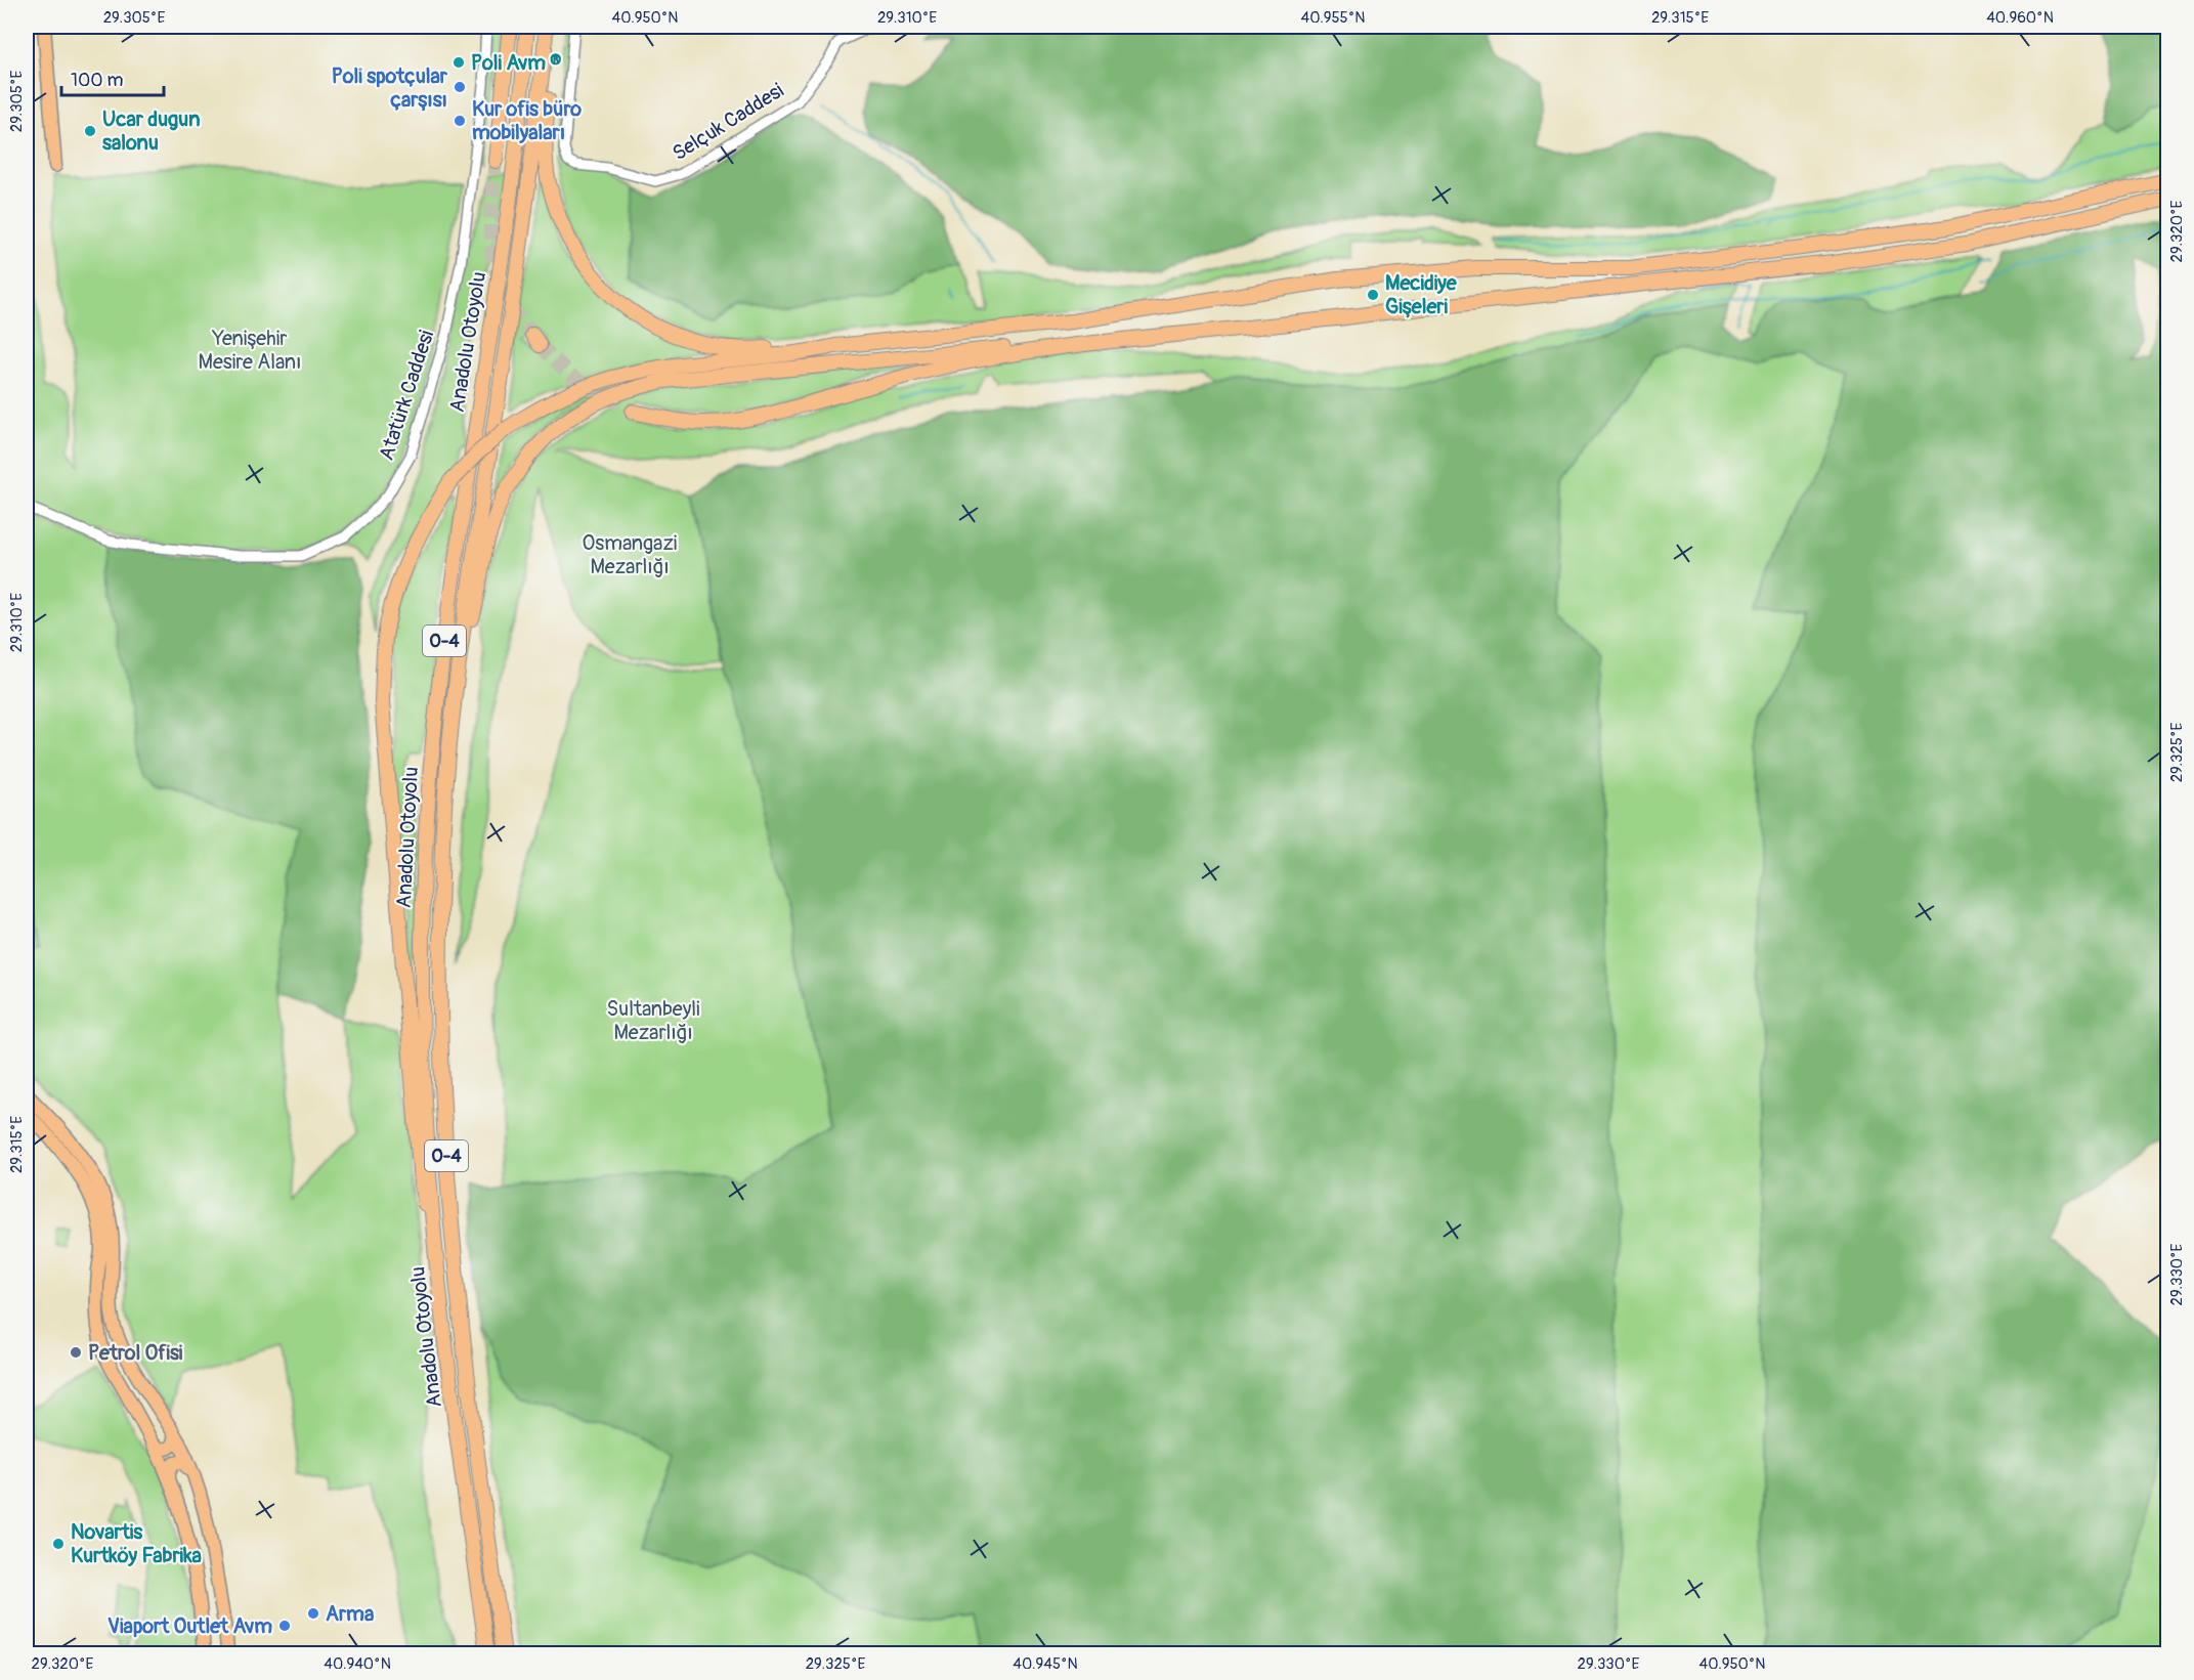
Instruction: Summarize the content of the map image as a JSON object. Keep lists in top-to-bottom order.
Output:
{
  "streets": {
    "highway": ["Anadolu Otoyolu", "O-4"],
    "street": ["Selçuk Caddesi", "Atatürk Caddesi"]
  },
  "parks": ["Yenişehir Mesire Alanı", "Osmangazi Mezarlığı", "Sultanbeyli Mezarlığı"],
  "places": [
    "Poli Avm ®",
    "Poli spotçular çarşısı",
    "Kur ofis büro mobilyaları",
    "Ucar dugun salonu",
    "Mecidiye Gişeleri",
    "Petrol Ofisi",
    "Novartis Kurtköy Fabrika",
    "Arma",
    "Viaport Outlet Avm"
  ],
  "scale_bar": "100 m",
  "coordinates": [
    "29.305°E",
    "40.950°N",
    "29.310°E",
    "40.955°N",
    "29.315°E",
    "40.960°N",
    "29.320°E",
    "29.325°E",
    "29.330°E",
    "40.940°N",
    "40.945°N"
  ]
}
